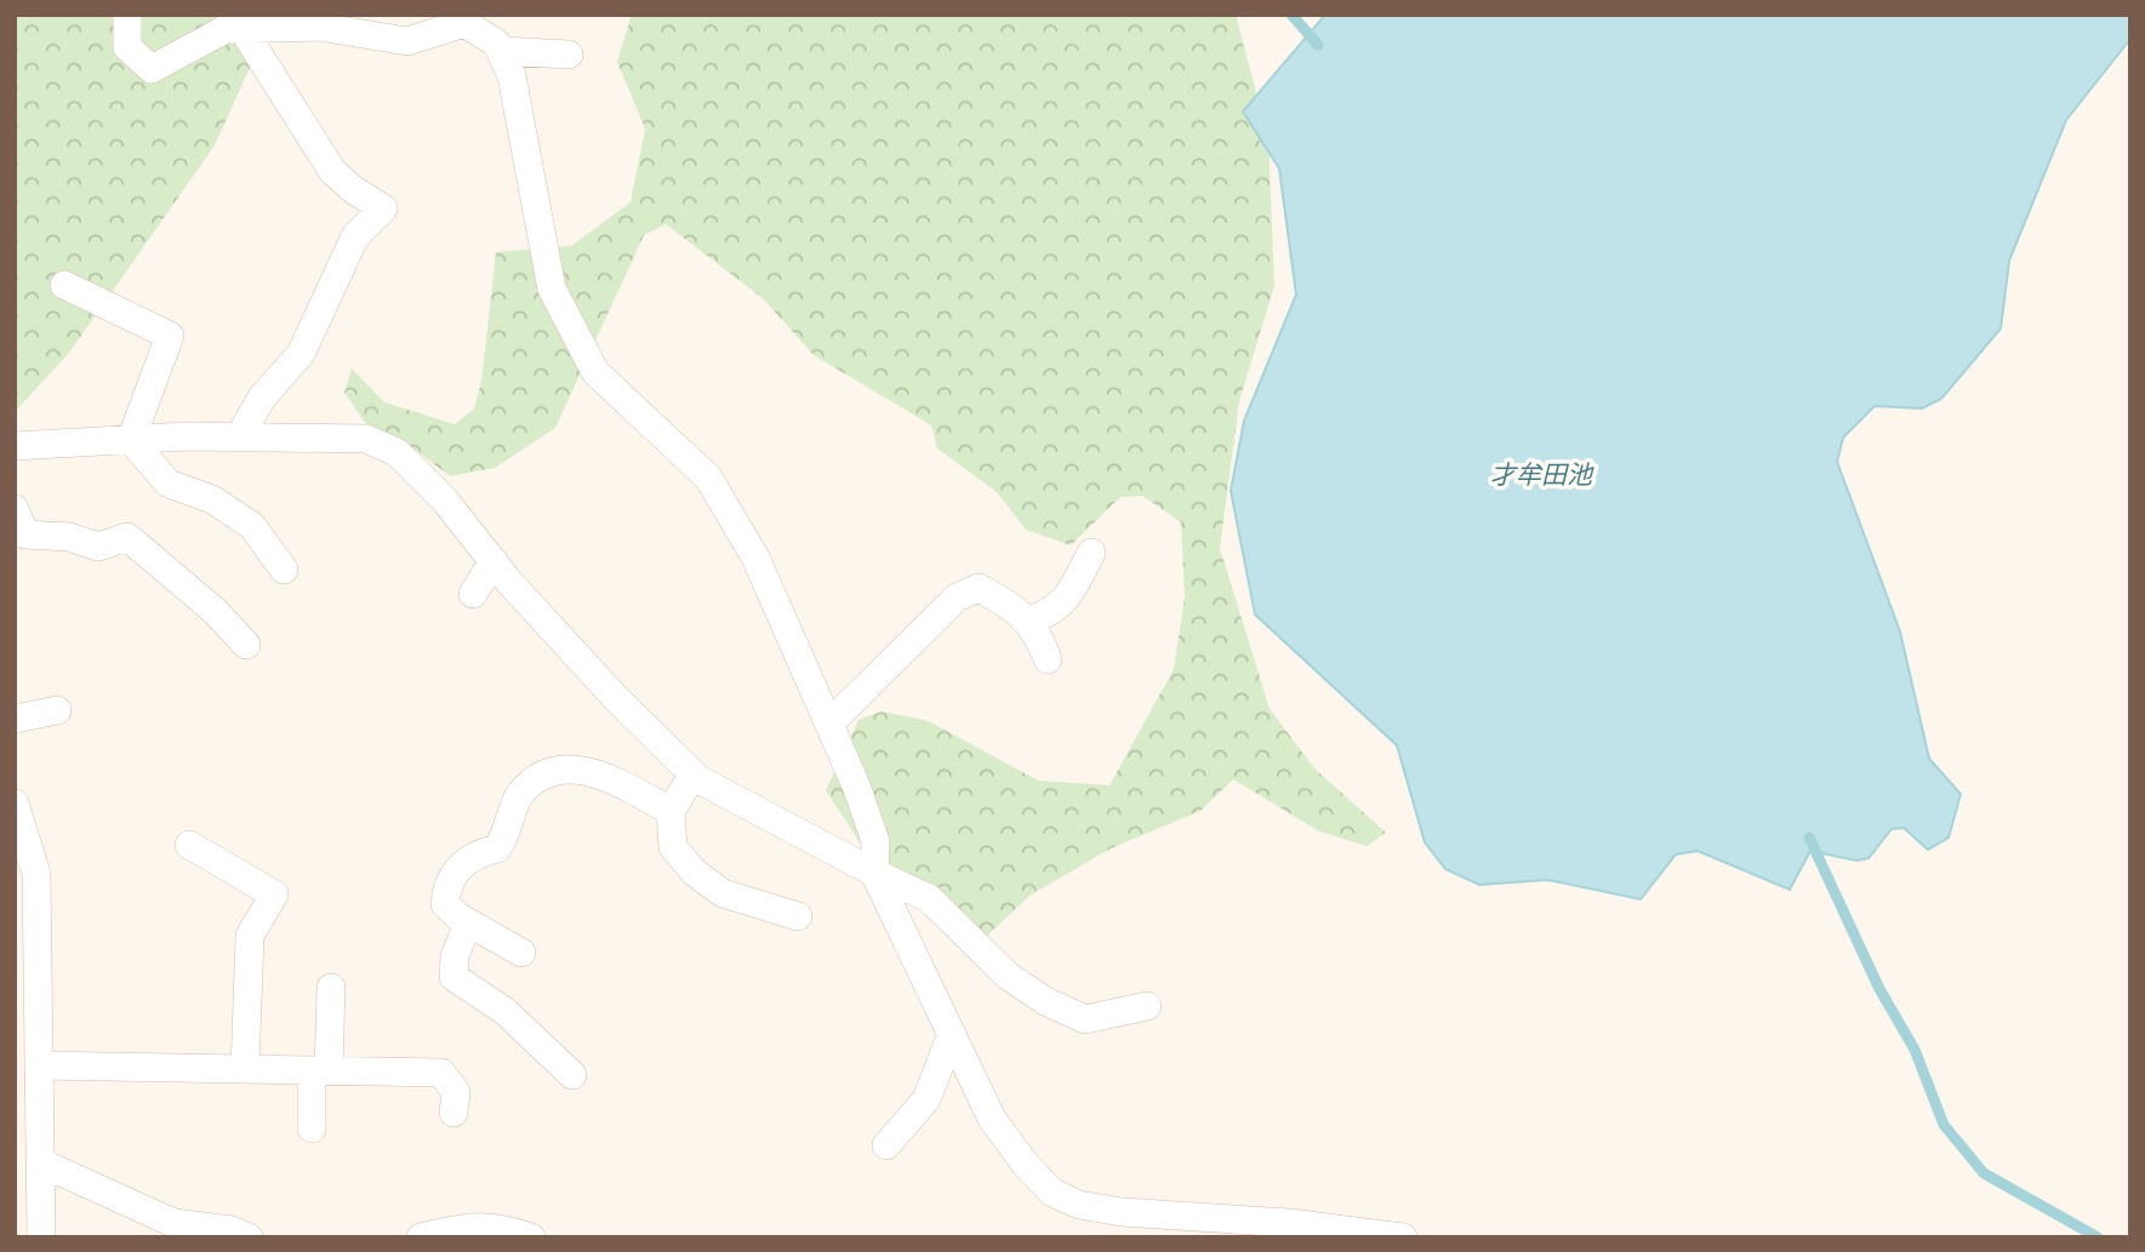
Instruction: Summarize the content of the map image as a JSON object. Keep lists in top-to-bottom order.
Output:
{
  "water": ["才牟田池"]
}
